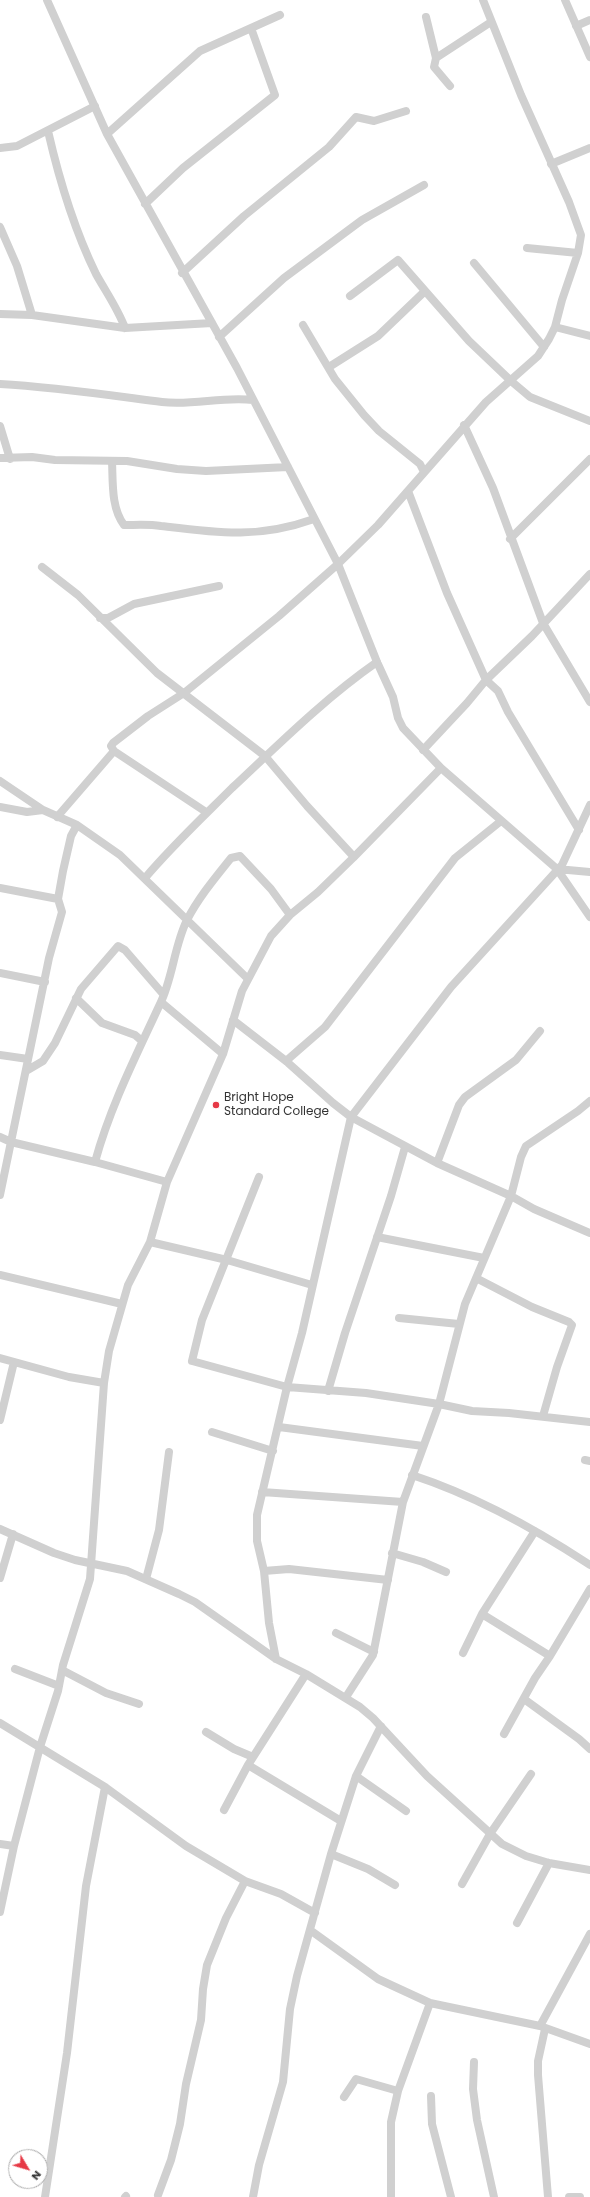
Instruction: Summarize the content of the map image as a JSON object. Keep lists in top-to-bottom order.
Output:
{
  "places": ["Bright Hope Standard College"],
  "north": "bottom right"
}
